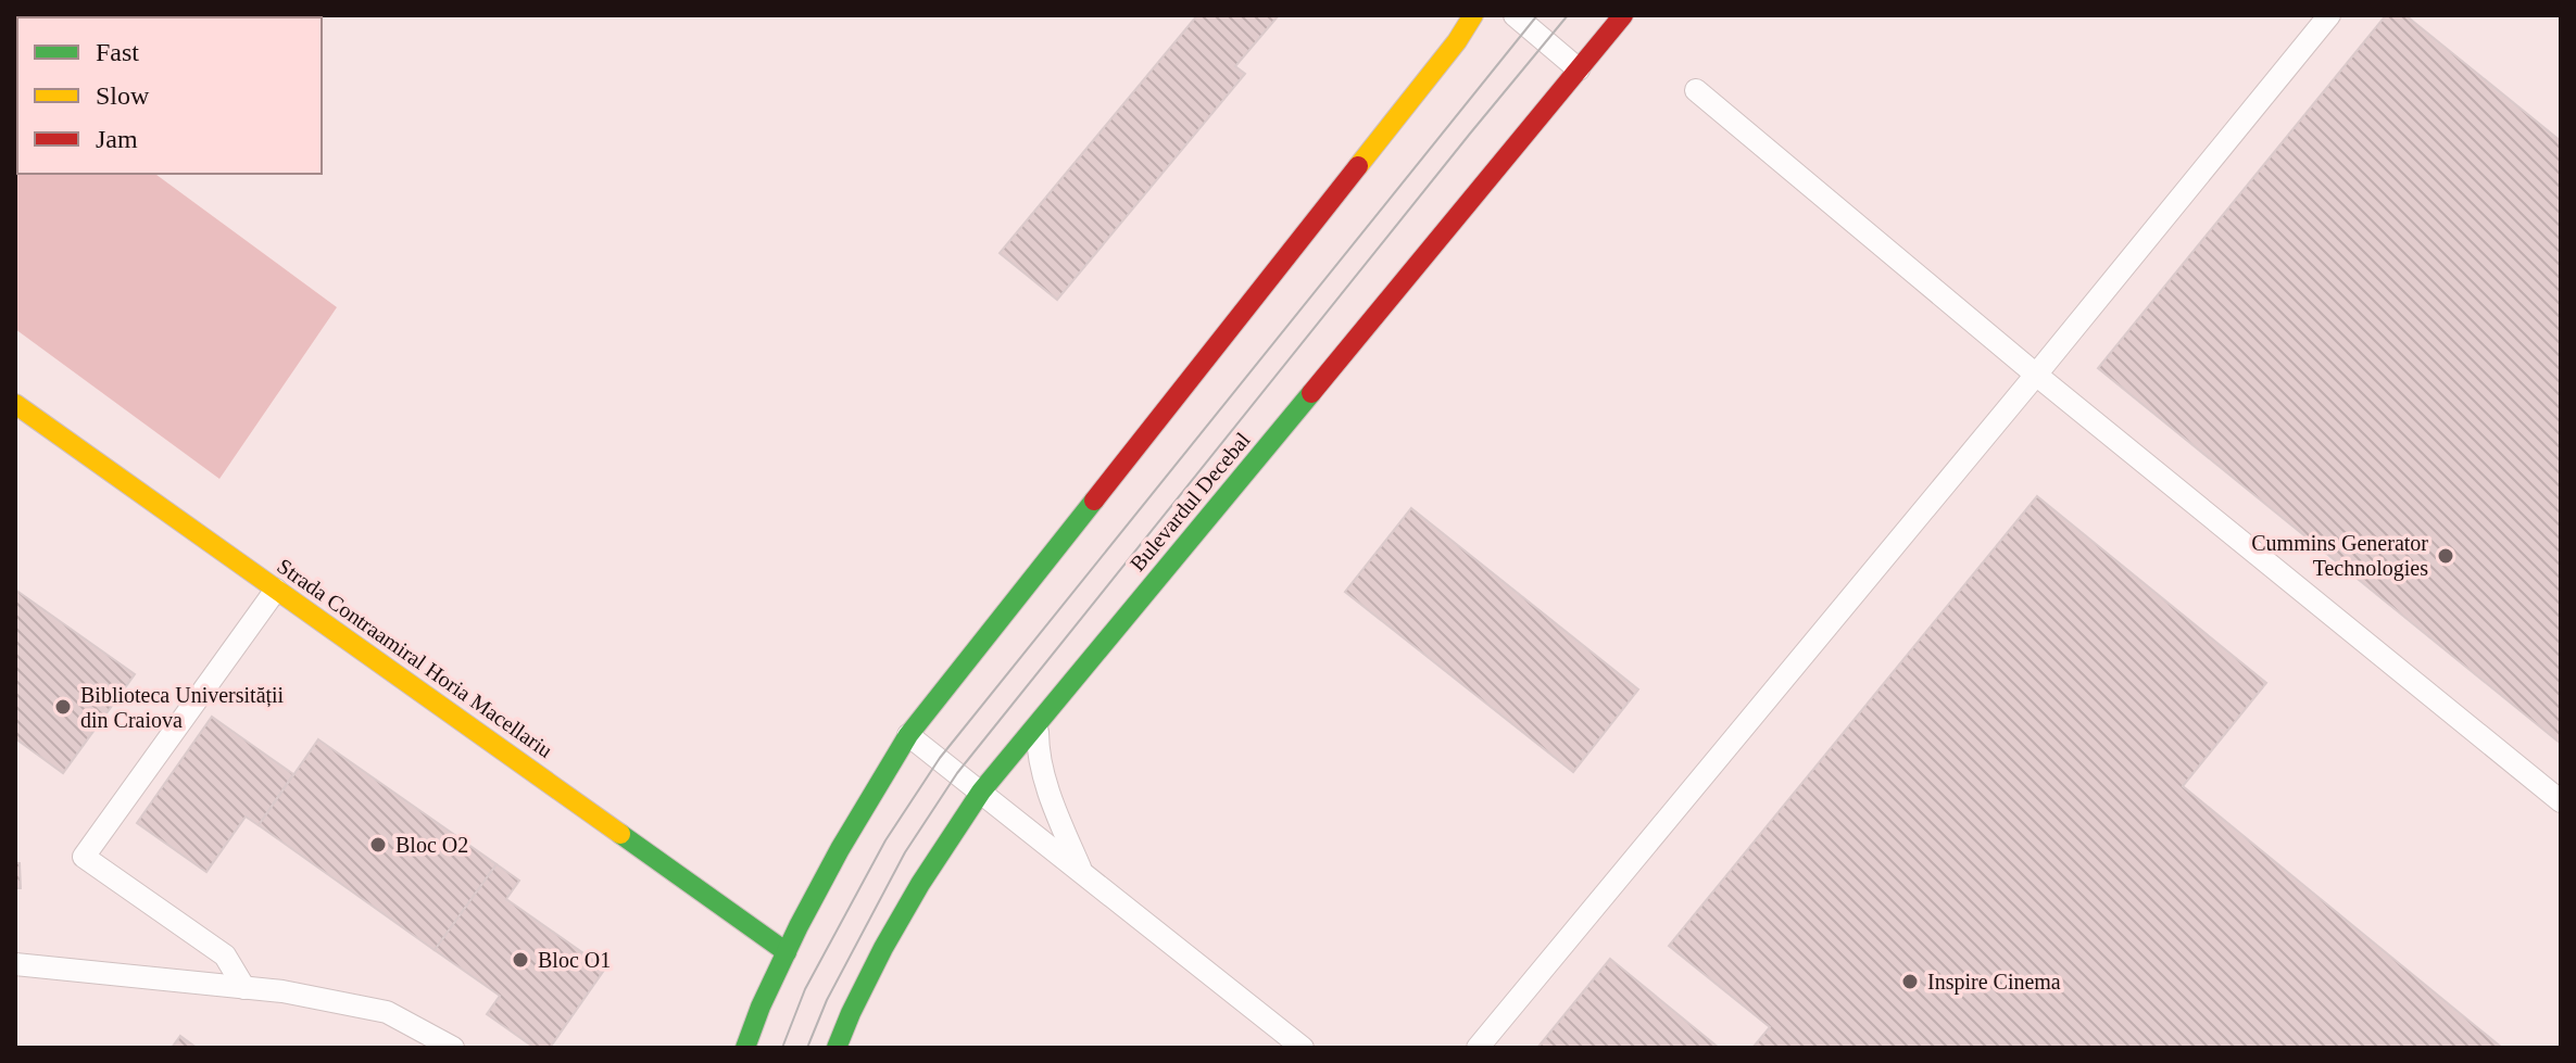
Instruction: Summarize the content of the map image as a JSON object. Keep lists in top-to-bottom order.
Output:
{
  "streets": {
    "main road": ["Bulevardul Decebal", "Strada Contraamiral Horia Macellariu"]
  },
  "places": [
    "Cummins Generator Technologies",
    "Biblioteca Universității din Craiova",
    "Bloc O2",
    "Bloc O1",
    "Inspire Cinema"
  ],
  "legend": ["Fast", "Slow", "Jam"]
}
